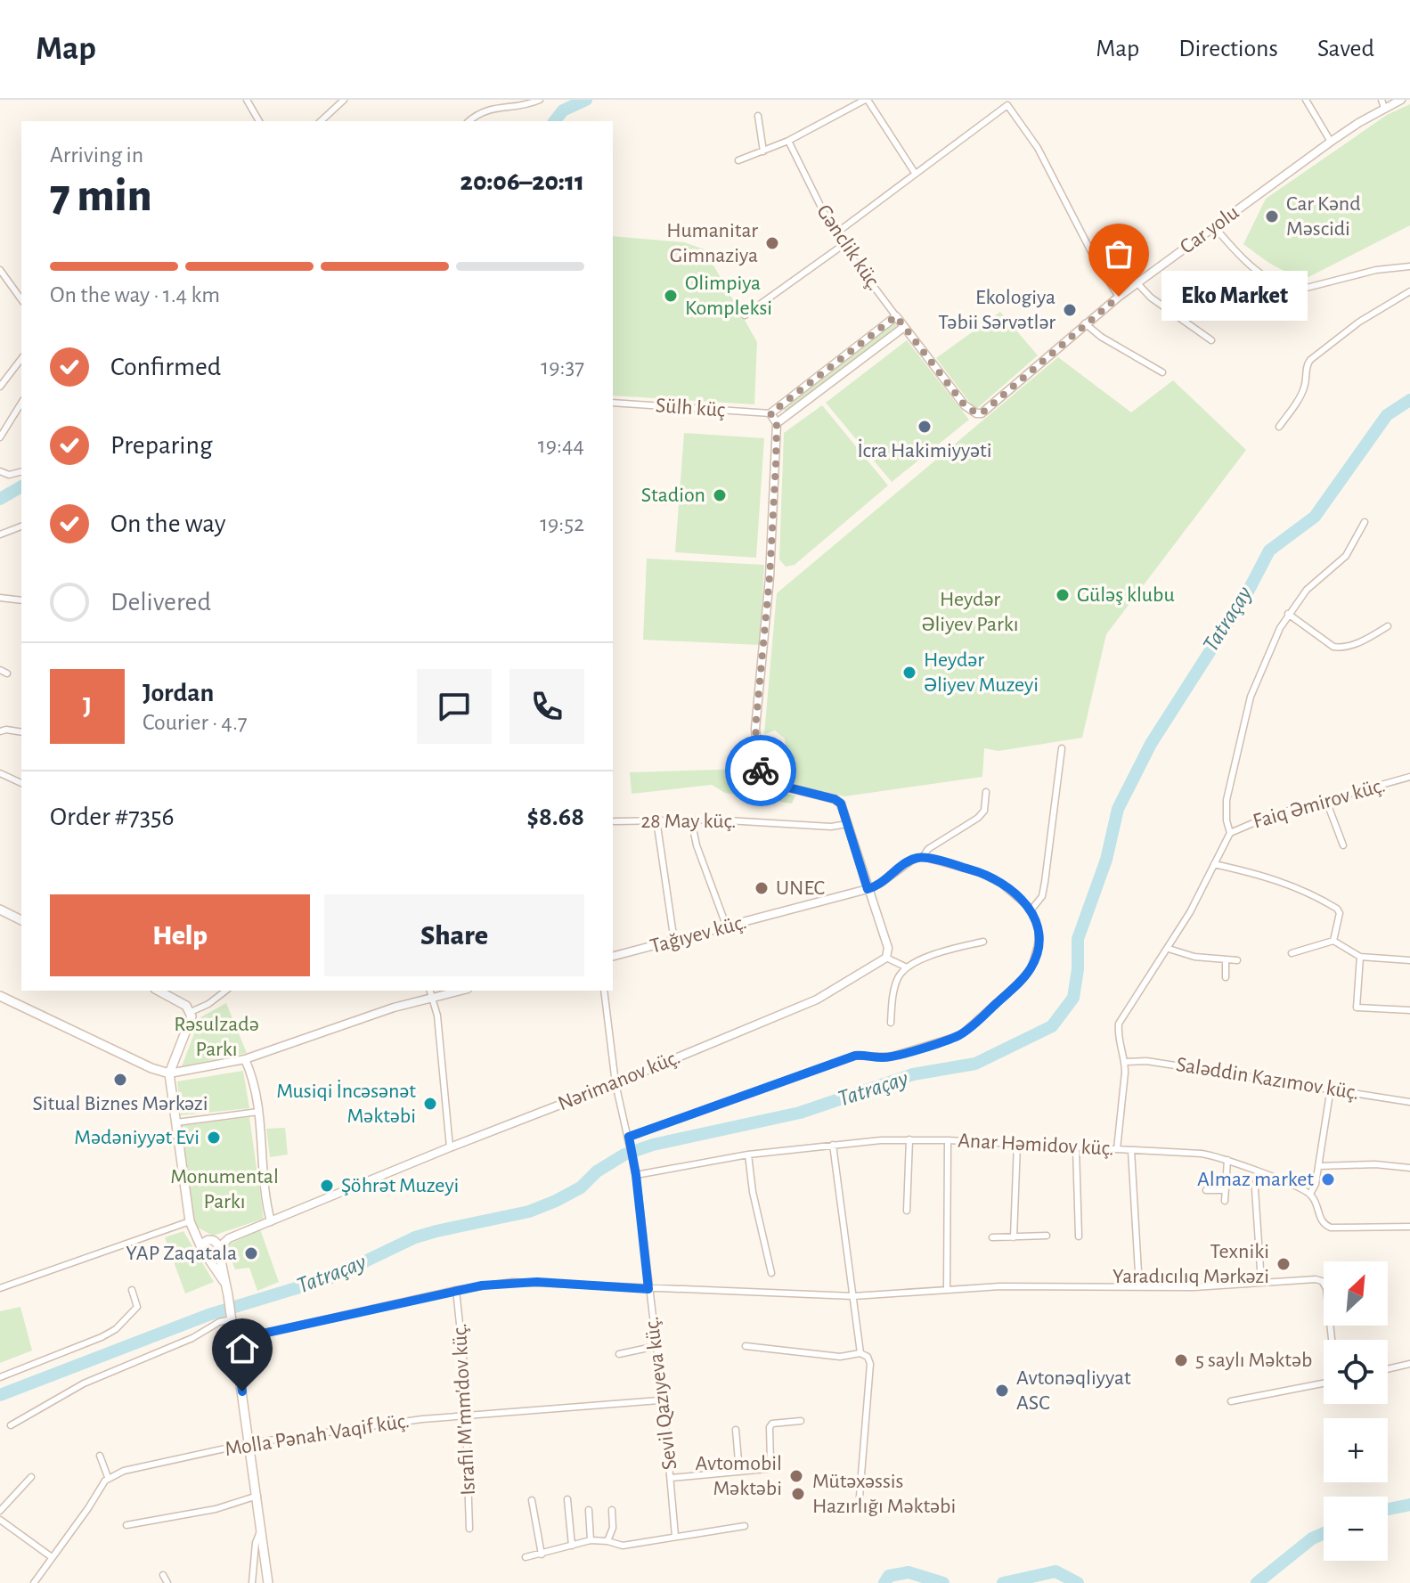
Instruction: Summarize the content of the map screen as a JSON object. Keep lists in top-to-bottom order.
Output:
{
  "streets": {
    "street": [
      "Car yolu",
      "Gənclik küç.",
      "Sülh küç",
      "Faiq Əmirov küç.",
      "28 May küç.",
      "Tağıyev küç.",
      "Saləddin Kazımov küç.",
      "Nərimanov küç.",
      "Anar Həmidov küç.",
      "Sevil Qazıyeva küç.",
      "Israfil M'mm'dov küç.",
      "Molla Pənah Vaqif küç."
    ]
  },
  "crossings": [
    ["Car yolu", "Gənclik küç."],
    ["Anar Həmidov küç.", "Sevil Qazıyeva küç."],
    ["Sevil Qazıyeva küç.", "Molla Pənah Vaqif küç."],
    ["Israfil M'mm'dov küç.", "Molla Pənah Vaqif küç."]
  ],
  "water": ["Tatraçay"],
  "parks": ["Heydər Əliyev Parkı", "Rəsulzadə Parkı", "Monumental Parkı"],
  "places": [
    "Car Kənd Məscidi",
    "Humanitar Gimnaziya",
    "Olimpiya Kompleksi",
    "Eko Market",
    "Ekologiya Təbii Sərvətlər",
    "İcra Hakimiyyəti",
    "Stadion",
    "Güləş klubu",
    "Heydər Əliyev Muzeyi",
    "UNEC",
    "Situal Biznes Mərkəzi",
    "Musiqi İncəsənət Məktəbi",
    "Mədəniyyət Evi",
    "Almaz market",
    "Şöhrət Muzeyi",
    "YAP Zaqatala",
    "Texniki Yaradıcılıq Mərkəzi",
    "5 saylı Məktəb",
    "Avtonəqliyyat ASC",
    "Avtomobil Məktəbi",
    "Mütəxəssis Hazırlığı Məktəbi"
  ],
  "north": "top right",
  "page": {
    "header": "Map",
    "nav": ["Map", "Directions", "Saved"],
    "heading": ["7 min", "Arriving in", "20:06–20:11"],
    "panel": [
      "Jordan",
      "Courier · 4.7",
      "Order #7356",
      "$8.68"
    ],
    "bar": "On the way · 1.4 km",
    "bubble": "Eko Market",
    "list": [
      ["Confirmed", "19:37"],
      ["Preparing", "19:44"],
      ["On the way", "19:52"],
      "Delivered"
    ],
    "round": "J",
    "buttons": ["Help", "Share"],
    "map_buttons": ["+", "−"]
  }
}
